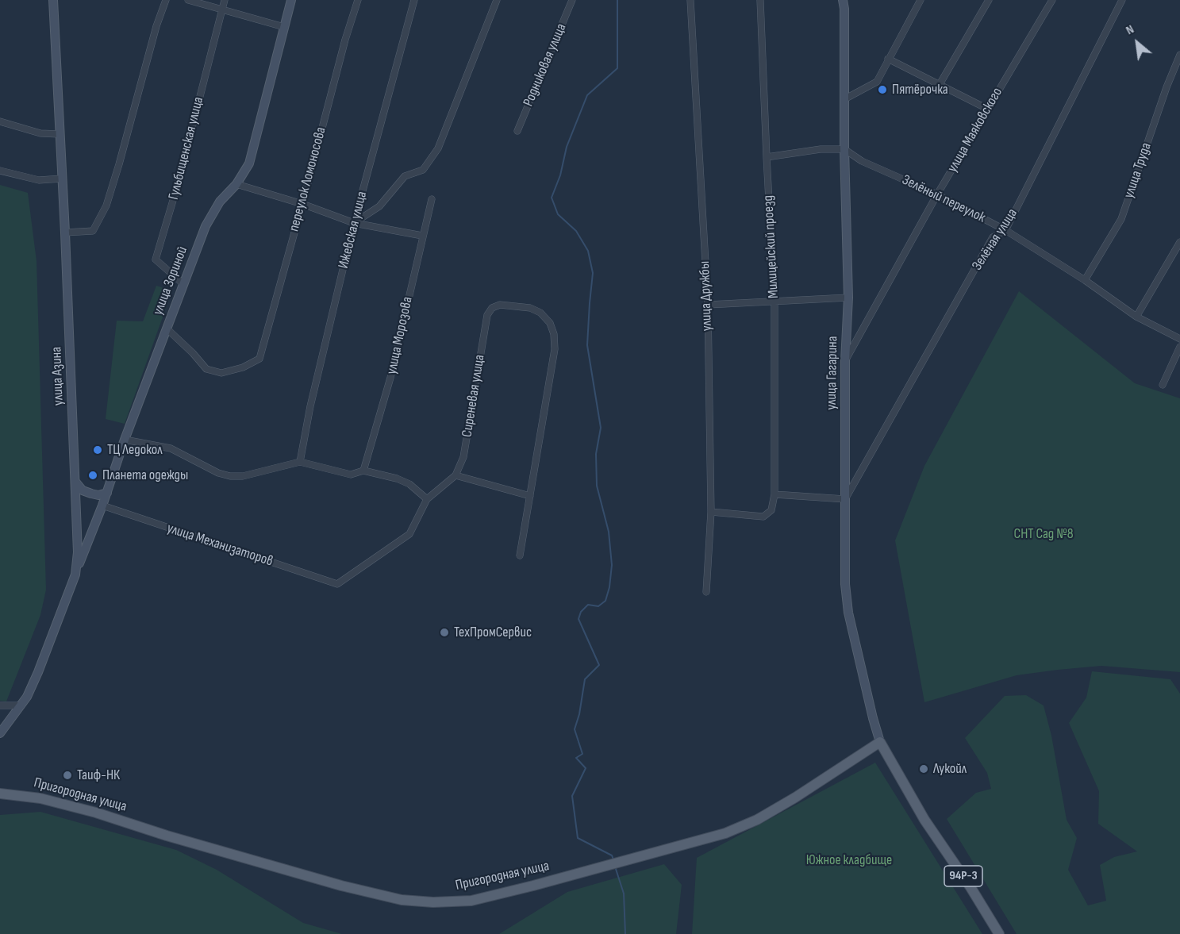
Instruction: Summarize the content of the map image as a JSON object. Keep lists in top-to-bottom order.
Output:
{
  "streets": {
    "main road": [
      "улица Зориной",
      "улица Гагарина",
      "улица Азина",
      "Пригородная улица",
      "94Р-3"
    ],
    "street": [
      "Родниковая улица",
      "улица Маяковского",
      "Гульбищенская улица",
      "улица Труда",
      "переулок Ломоносова",
      "Зелёный переулок",
      "Ижевская улица",
      "Зелёная улица",
      "Милицейский проезд",
      "улица Дружбы",
      "улица Морозова",
      "Сиреневая улица",
      "улица Механизаторов"
    ]
  },
  "crossings": [
    ["улица Маяковского", "Зелёный переулок"],
    ["улица Маяковского", "улица Гагарина"],
    ["Гульбищенская улица", "улица Зориной"],
    ["улица Труда", "Зелёный переулок"],
    ["переулок Ломоносова", "улица Зориной"],
    ["Зелёный переулок", "Зелёная улица"],
    ["Зелёный переулок", "улица Гагарина"],
    ["Зелёная улица", "улица Гагарина"],
    ["улица Зориной", "улица Азина"],
    ["улица Зориной", "улица Механизаторов"],
    ["улица Гагарина", "Пригородная улица"],
    ["улица Гагарина", "94Р-3"],
    ["Пригородная улица", "94Р-3"]
  ],
  "parks": ["СНТ Сад №8", "Южное кладбище"],
  "places": [
    "Пятёрочка",
    "ТЦ Ледокол",
    "Планета одежды",
    "ТехПромСервис",
    "Лукойл",
    "Таиф-НК"
  ],
  "north": "top left"
}
